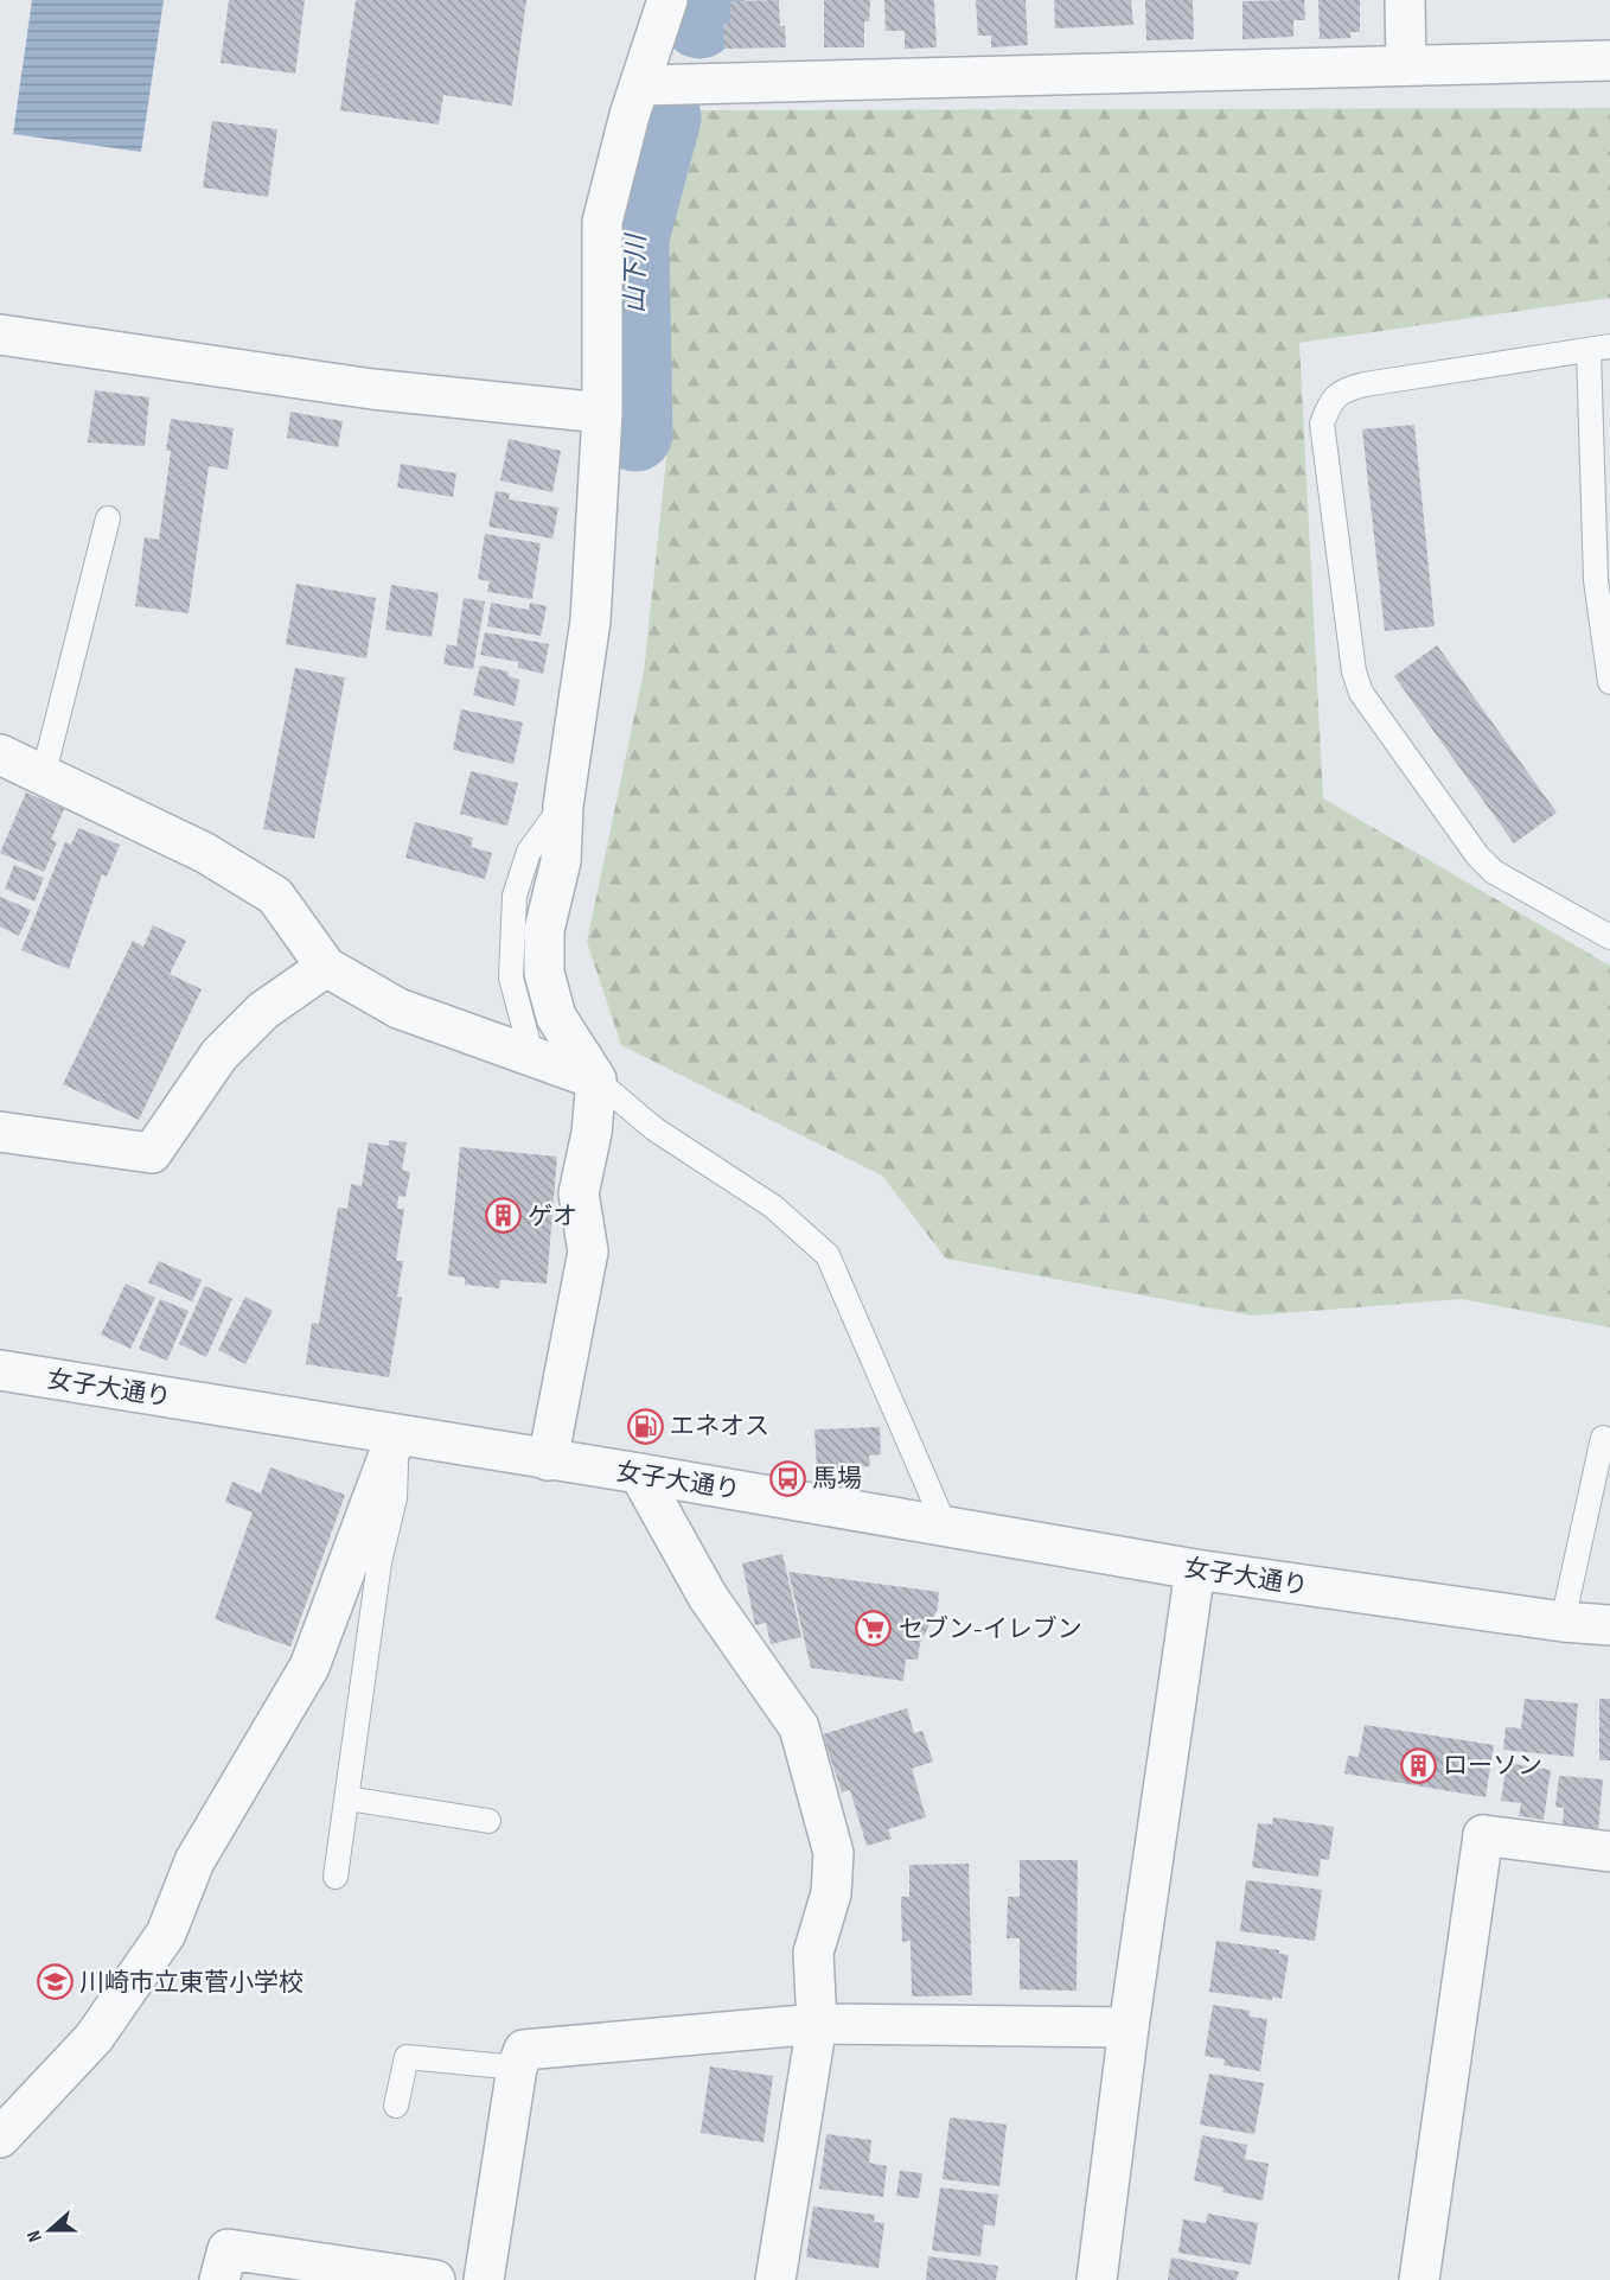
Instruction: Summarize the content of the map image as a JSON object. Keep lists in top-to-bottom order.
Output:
{
  "streets": {
    "street": ["女子大通り"]
  },
  "water": ["山下川"],
  "places": {
    "building": ["ゲオ", "ローソン"],
    "fuel station": ["エネオス"],
    "bus stop": ["馬場"],
    "supermarket": ["セブン-イレブン"],
    "school or university": ["川崎市立東菅小学校"]
  },
  "north": "left"
}
